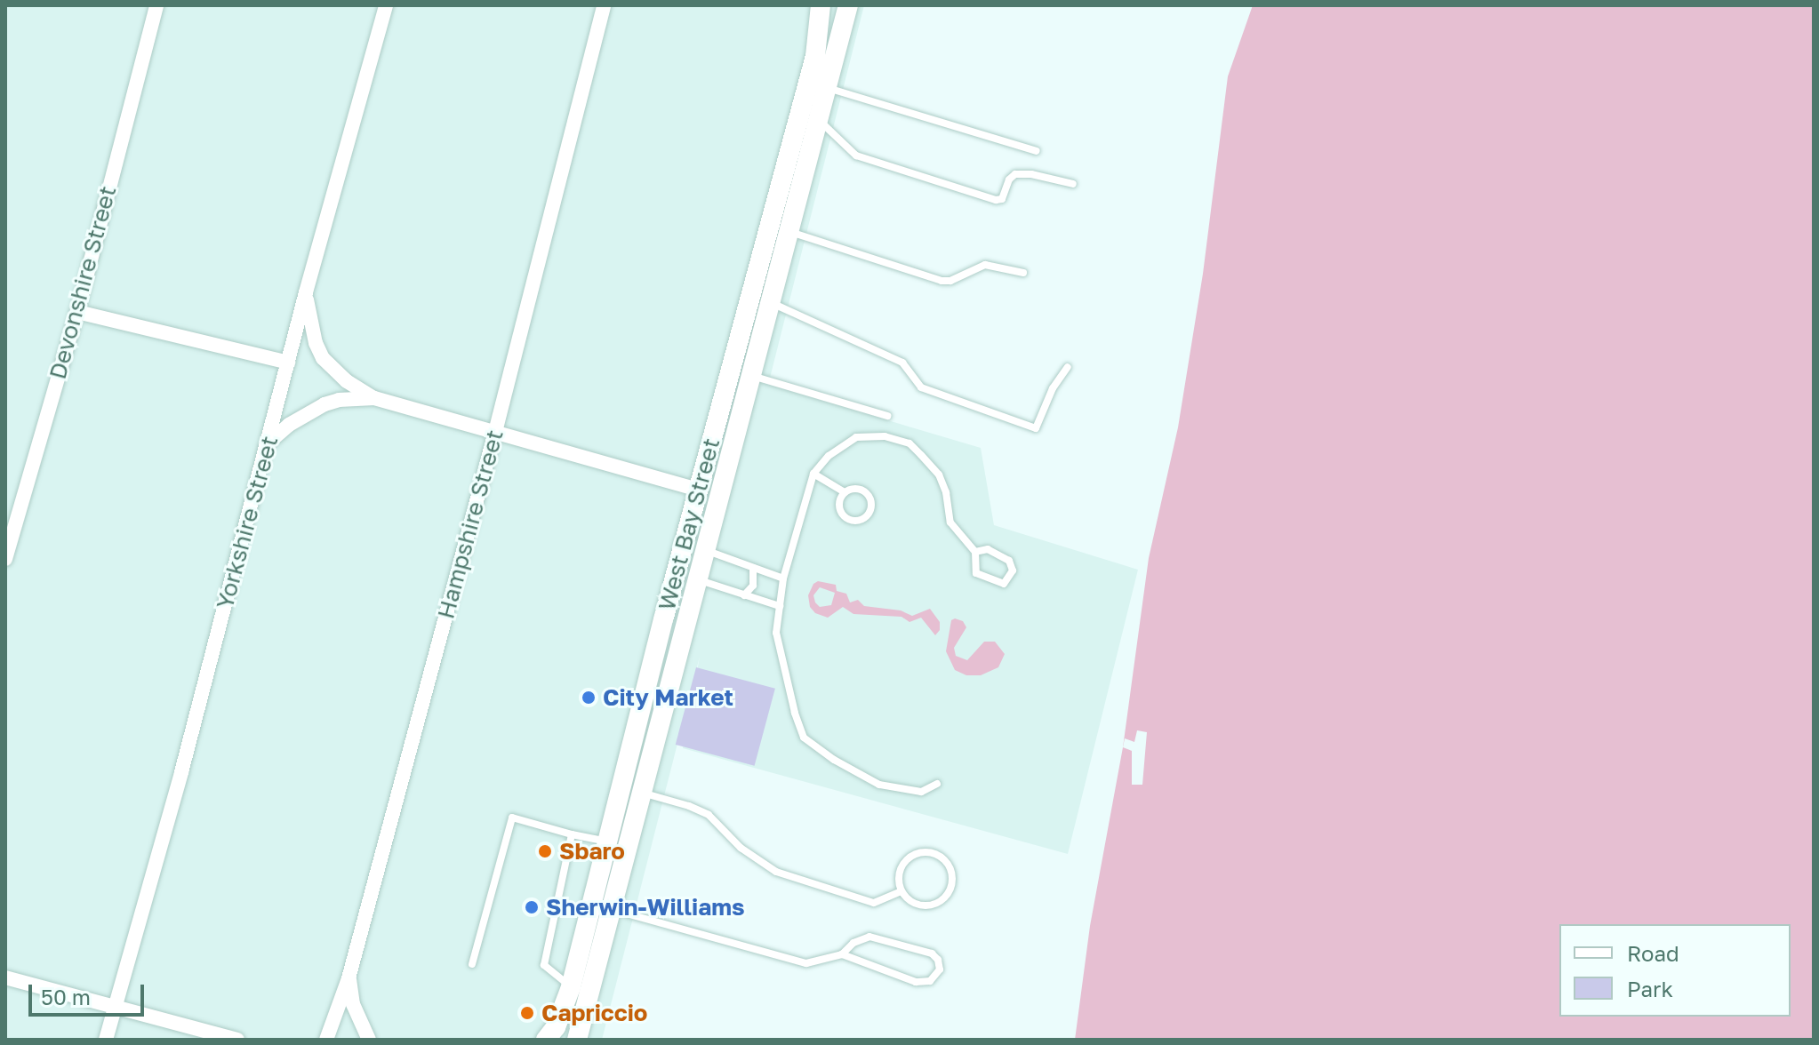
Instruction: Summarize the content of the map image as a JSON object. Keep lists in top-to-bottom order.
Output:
{
  "streets": {
    "main road": ["West Bay Street"],
    "street": ["Devonshire Street", "Yorkshire Street", "Hampshire Street"]
  },
  "places": [
    "City Market",
    "Sbaro",
    "Sherwin-Williams",
    "Capriccio"
  ],
  "legend": ["Road", "Park"],
  "scale_bar": "50 m"
}
